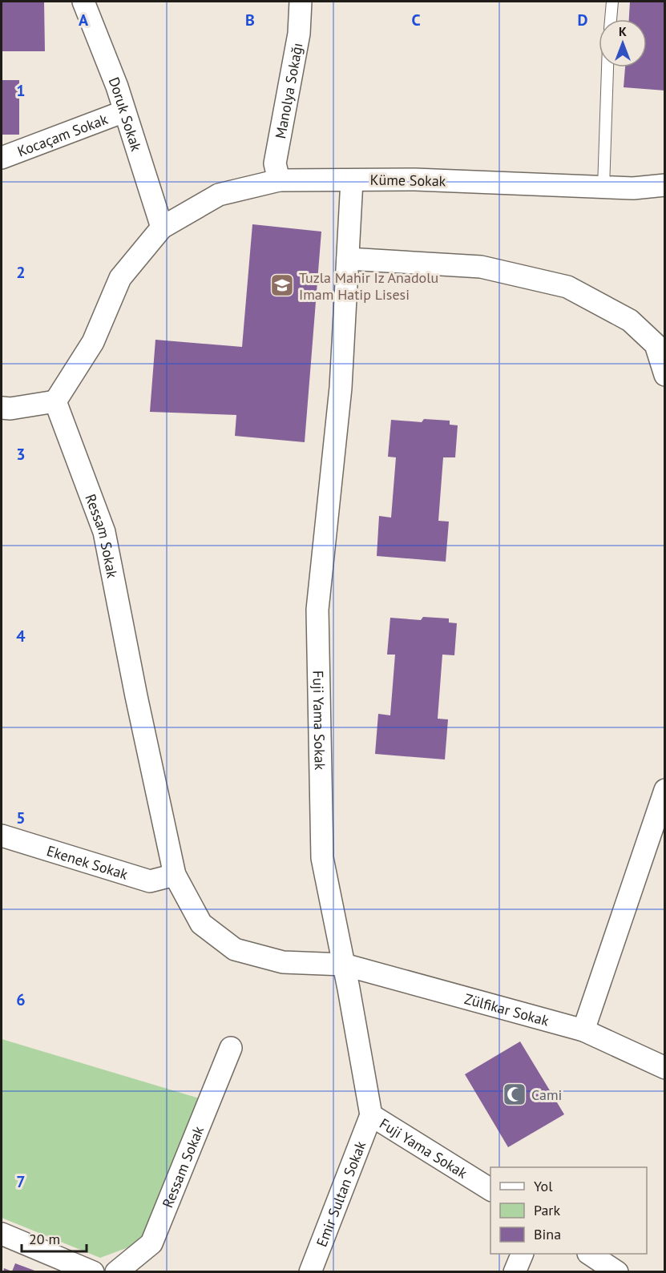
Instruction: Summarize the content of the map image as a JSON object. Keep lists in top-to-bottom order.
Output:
{
  "streets": {
    "street": [
      "Manolya Sokağı",
      "Doruk Sokak",
      "Kocaçam Sokak",
      "Küme Sokak",
      "Ressam Sokak",
      "Fuji Yama Sokak",
      "Ekenek Sokak",
      "Zülfikar Sokak",
      "Emir Sultan Sokak"
    ]
  },
  "crossings": [
    ["Manolya Sokağı", "Küme Sokak"],
    ["Doruk Sokak", "Kocaçam Sokak"],
    ["Doruk Sokak", "Küme Sokak"],
    ["Küme Sokak", "Fuji Yama Sokak"],
    ["Ressam Sokak", "Fuji Yama Sokak"],
    ["Ressam Sokak", "Ekenek Sokak"],
    ["Ressam Sokak", "Zülfikar Sokak"],
    ["Fuji Yama Sokak", "Zülfikar Sokak"],
    ["Fuji Yama Sokak", "Emir Sultan Sokak"]
  ],
  "places": {
    "school or university": ["Tuzla Mahir Iz Anadolu Imam Hatip Lisesi"],
    "mosque": ["Cami"]
  },
  "legend": ["Yol", "Park", "Bina"],
  "scale_bar": "20 m",
  "north": "top",
  "grid": {
    "columns": [
      "A",
      "B",
      "C",
      "D"
    ],
    "rows": [
      "1",
      "2",
      "3",
      "4",
      "5",
      "6",
      "7"
    ]
  }
}
